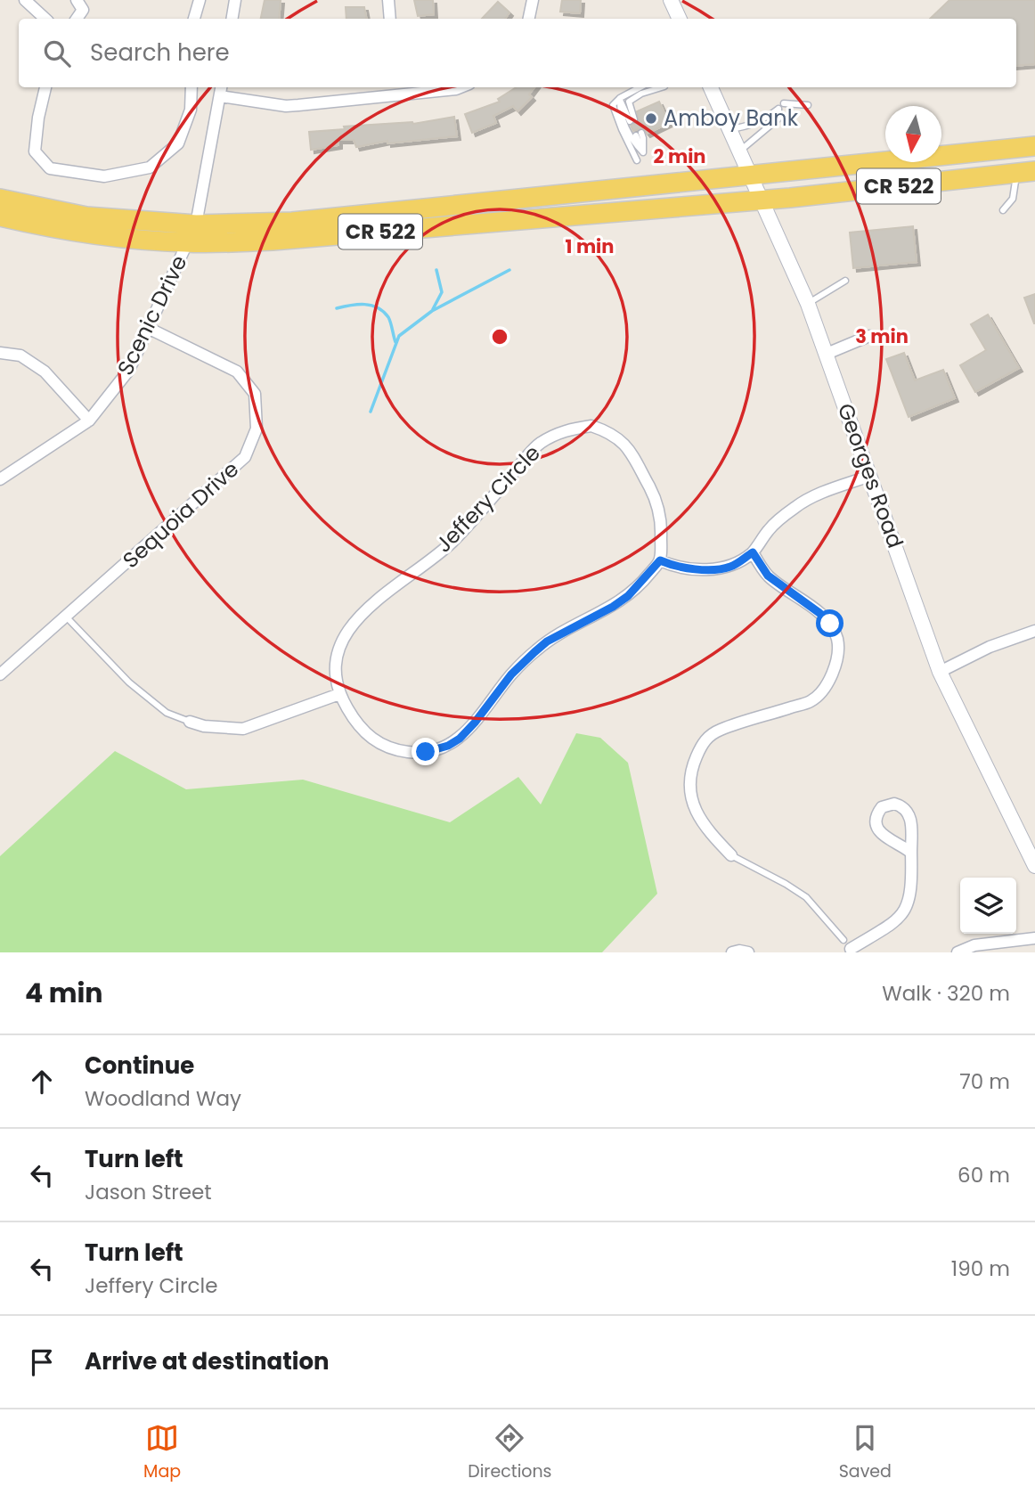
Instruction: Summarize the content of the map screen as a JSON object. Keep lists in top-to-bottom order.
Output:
{
  "streets": {
    "main road": ["CR 522"],
    "street": [
      "Scenic Drive",
      "Georges Road",
      "Jeffery Circle",
      "Sequoia Drive"
    ]
  },
  "crossings": [
    ["CR 522", "Scenic Drive"],
    ["CR 522", "Georges Road"],
    ["Scenic Drive", "Sequoia Drive"]
  ],
  "places": ["Amboy Bank"],
  "north": "bottom",
  "page": {
    "search": "Search here",
    "heading": ["4 min", "Walk · 320 m"],
    "list": [
      ["Continue", "Woodland Way", "70 m"],
      ["Turn left", "Jason Street", "60 m"],
      ["Turn left", "Jeffery Circle", "190 m"],
      "Arrive at destination"
    ],
    "nav": ["Map", "Directions", "Saved"]
  },
  "rings": ["2 min", "1 min", "3 min"]
}
